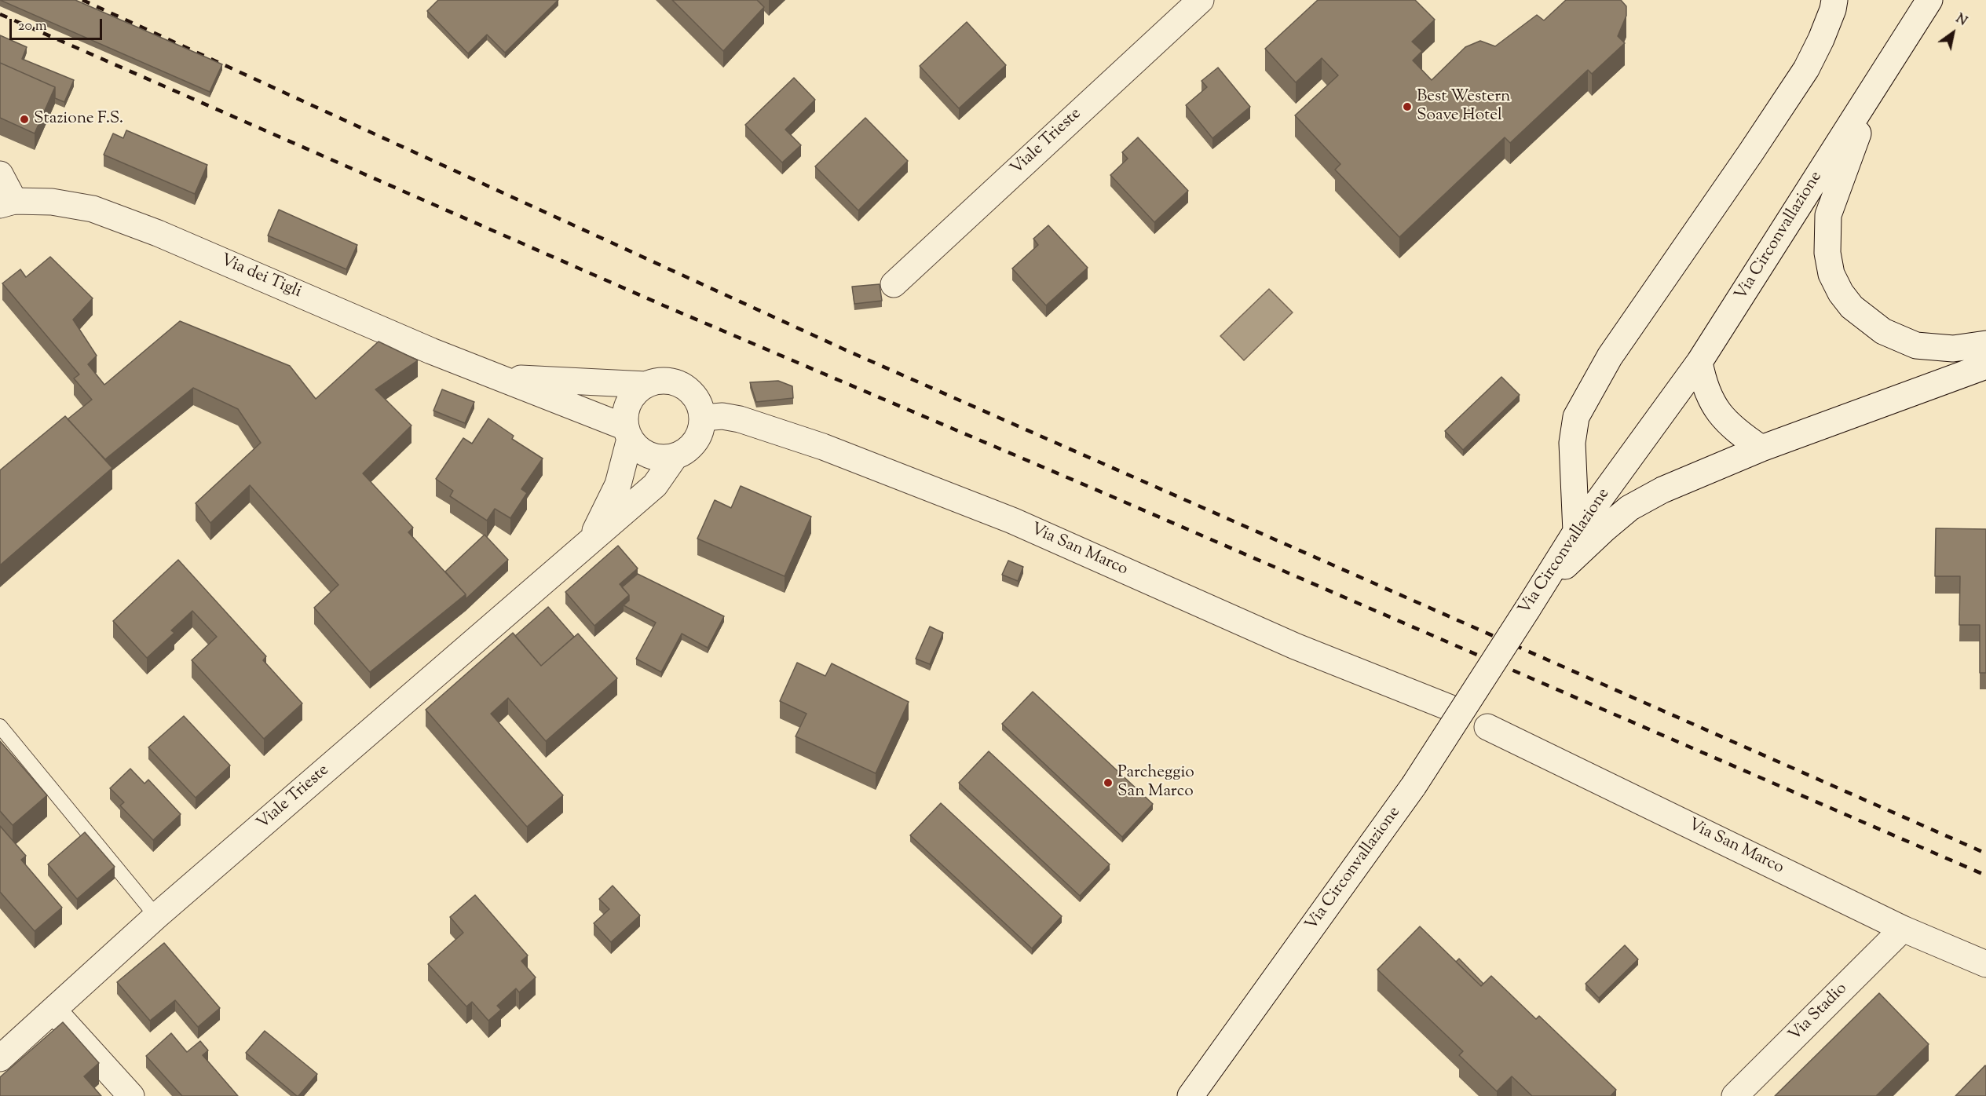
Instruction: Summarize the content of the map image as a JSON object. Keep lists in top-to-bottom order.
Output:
{
  "streets": {
    "street": [
      "Viale Trieste",
      "Via Circonvallazione",
      "Via dei Tigli",
      "Via San Marco",
      "Via Stadio"
    ]
  },
  "crossings": [
    ["Viale Trieste", "Via dei Tigli"],
    ["Viale Trieste", "Via San Marco"],
    ["Via dei Tigli", "Via San Marco"],
    ["Via San Marco", "Via Stadio"]
  ],
  "places": ["Best Western Soave Hotel", "Stazione F.S.", "Parcheggio San Marco"],
  "scale_bar": "20 m",
  "north": "top right"
}
